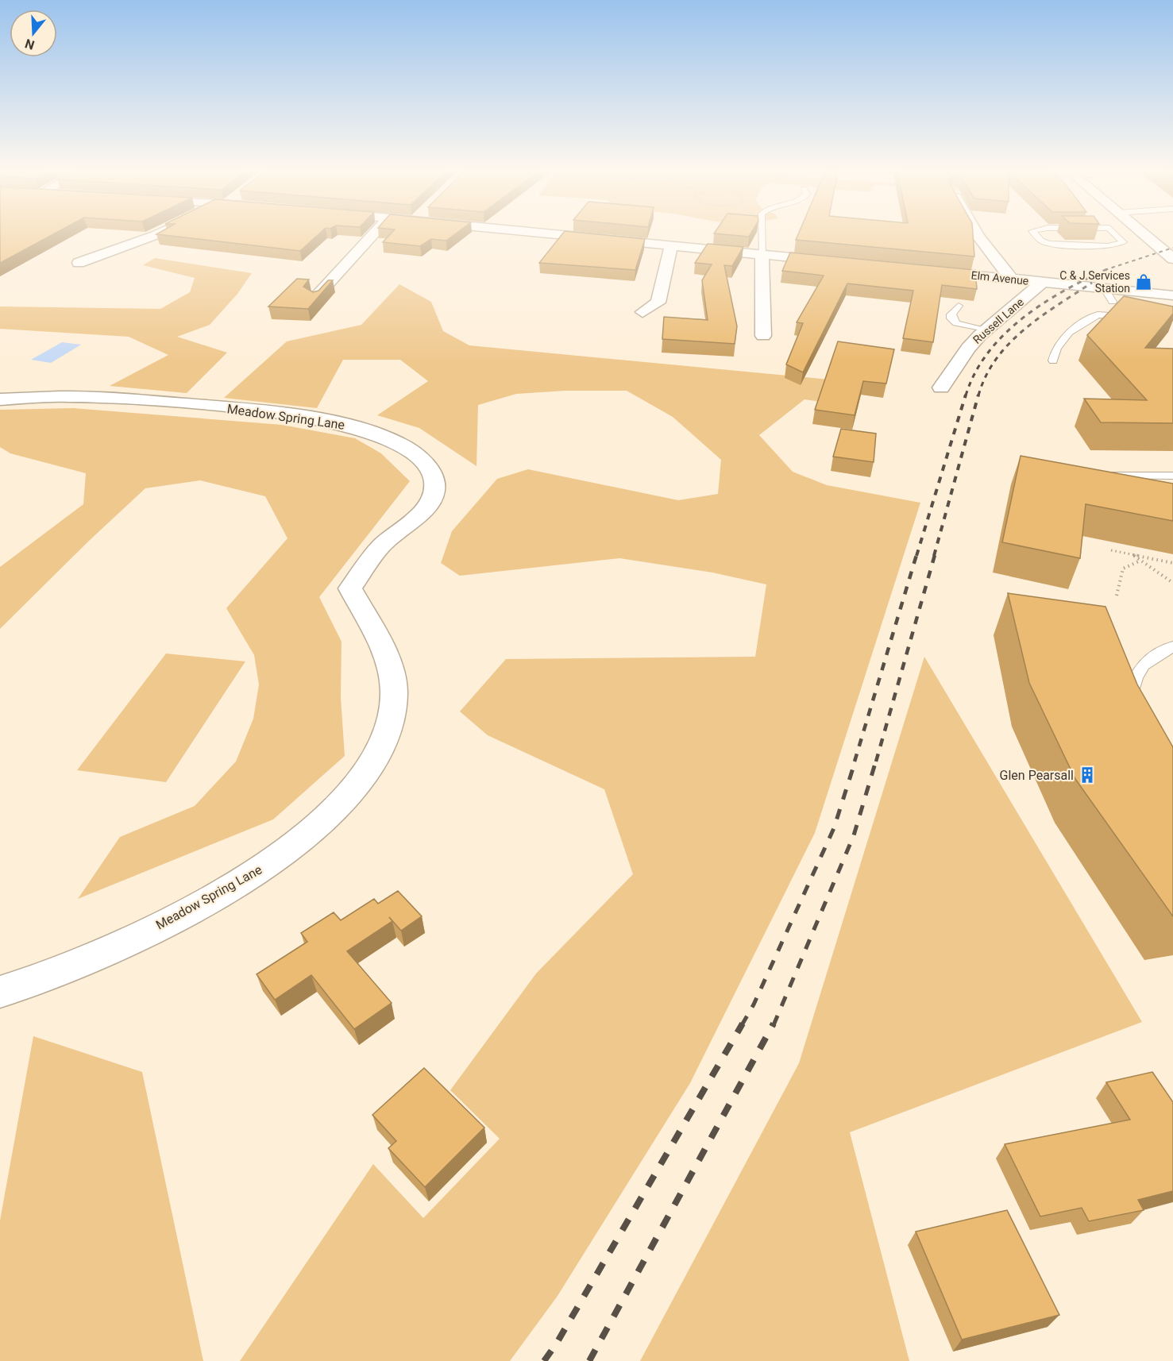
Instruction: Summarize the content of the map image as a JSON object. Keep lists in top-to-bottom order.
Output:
{
  "streets": {
    "street": ["Elm Avenue", "Russell Lane", "Meadow Spring Lane"]
  },
  "crossings": [
    ["Elm Avenue", "Russell Lane"]
  ],
  "places": {
    "shop": ["C & J Services Station"],
    "building": ["Glen Pearsall"]
  },
  "north": "bottom"
}
